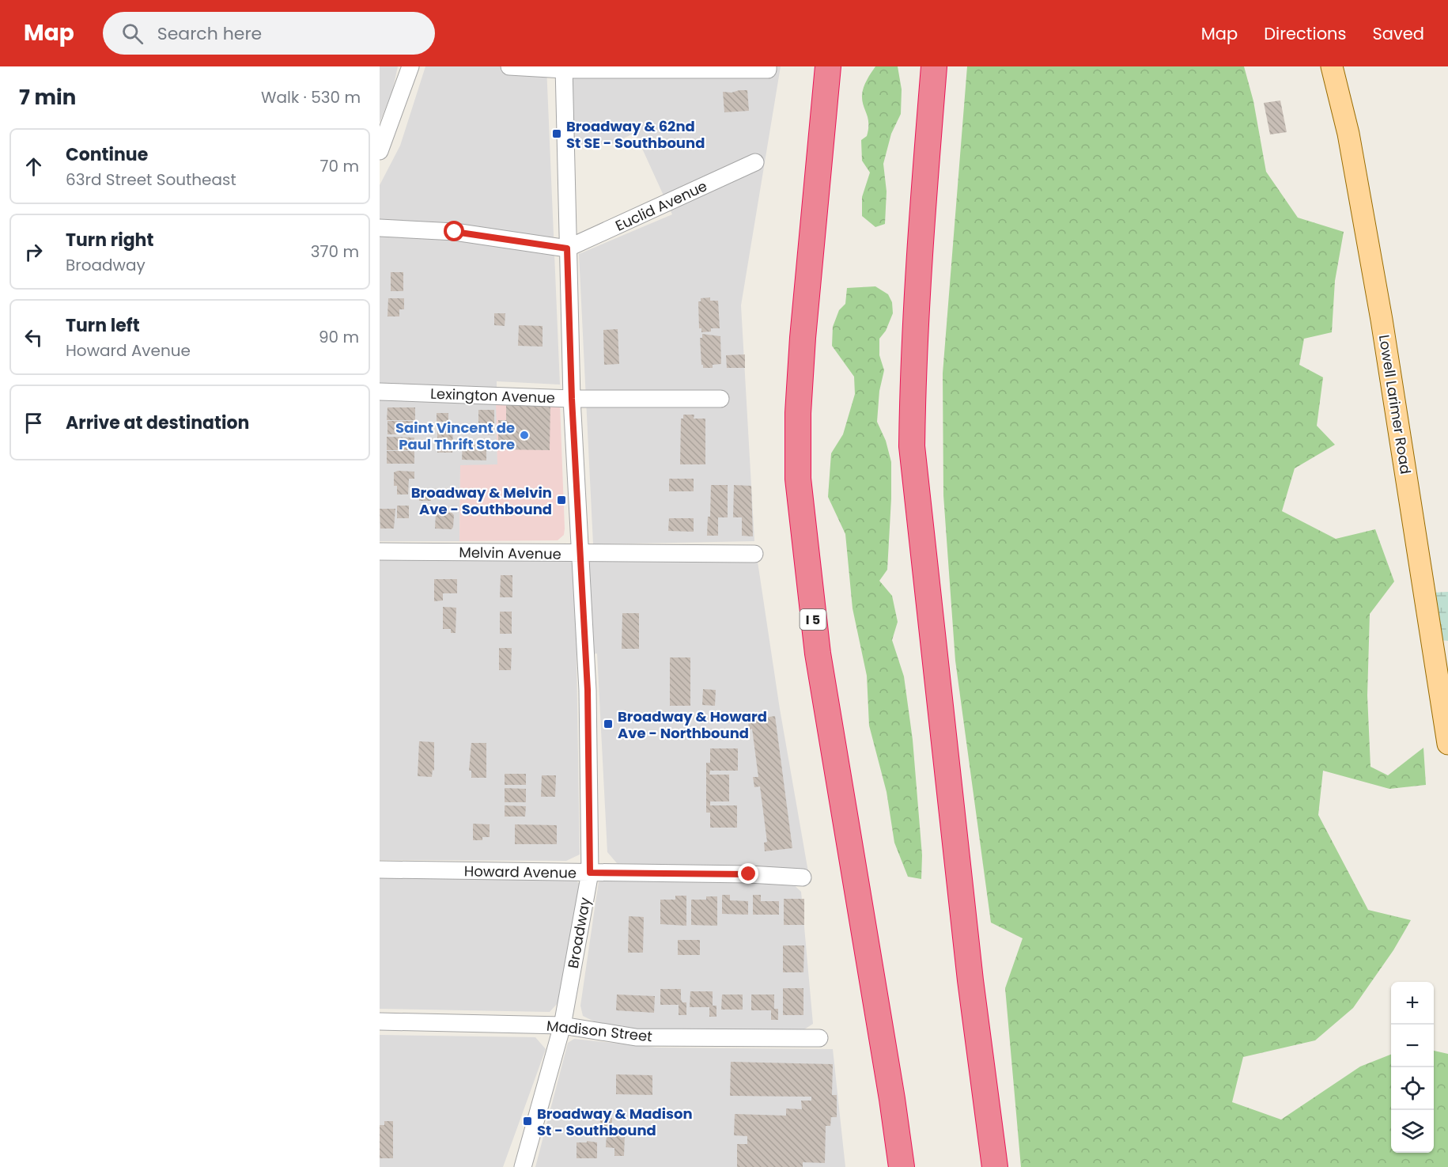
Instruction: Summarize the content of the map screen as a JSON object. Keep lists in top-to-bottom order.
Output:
{
  "streets": {
    "highway": ["I 5"],
    "main road": ["Lowell Larimer Road"],
    "street": [
      "Euclid Avenue",
      "Lexington Avenue",
      "Melvin Avenue",
      "Howard Avenue",
      "Broadway",
      "Madison Street"
    ]
  },
  "crossings": [
    ["Euclid Avenue", "Broadway"],
    ["Lexington Avenue", "Broadway"],
    ["Melvin Avenue", "Broadway"],
    ["Howard Avenue", "Broadway"],
    ["Broadway", "Madison Street"]
  ],
  "places": {
    "transit": [
      "Broadway & 62nd St SE - Southbound",
      "Broadway & Melvin Ave - Southbound",
      "Broadway & Howard Ave - Northbound",
      "Broadway & Madison St - Southbound"
    ],
    "other": ["Saint Vincent de Paul Thrift Store"]
  },
  "page": {
    "header": "Map",
    "search": "Search here",
    "nav": ["Map", "Directions", "Saved"],
    "heading": ["7 min", "Walk · 530 m"],
    "list": [
      ["Continue", "63rd Street Southeast", "70 m"],
      ["Turn right", "Broadway", "370 m"],
      ["Turn left", "Howard Avenue", "90 m"],
      "Arrive at destination"
    ],
    "map_buttons": ["+", "−"]
  }
}
